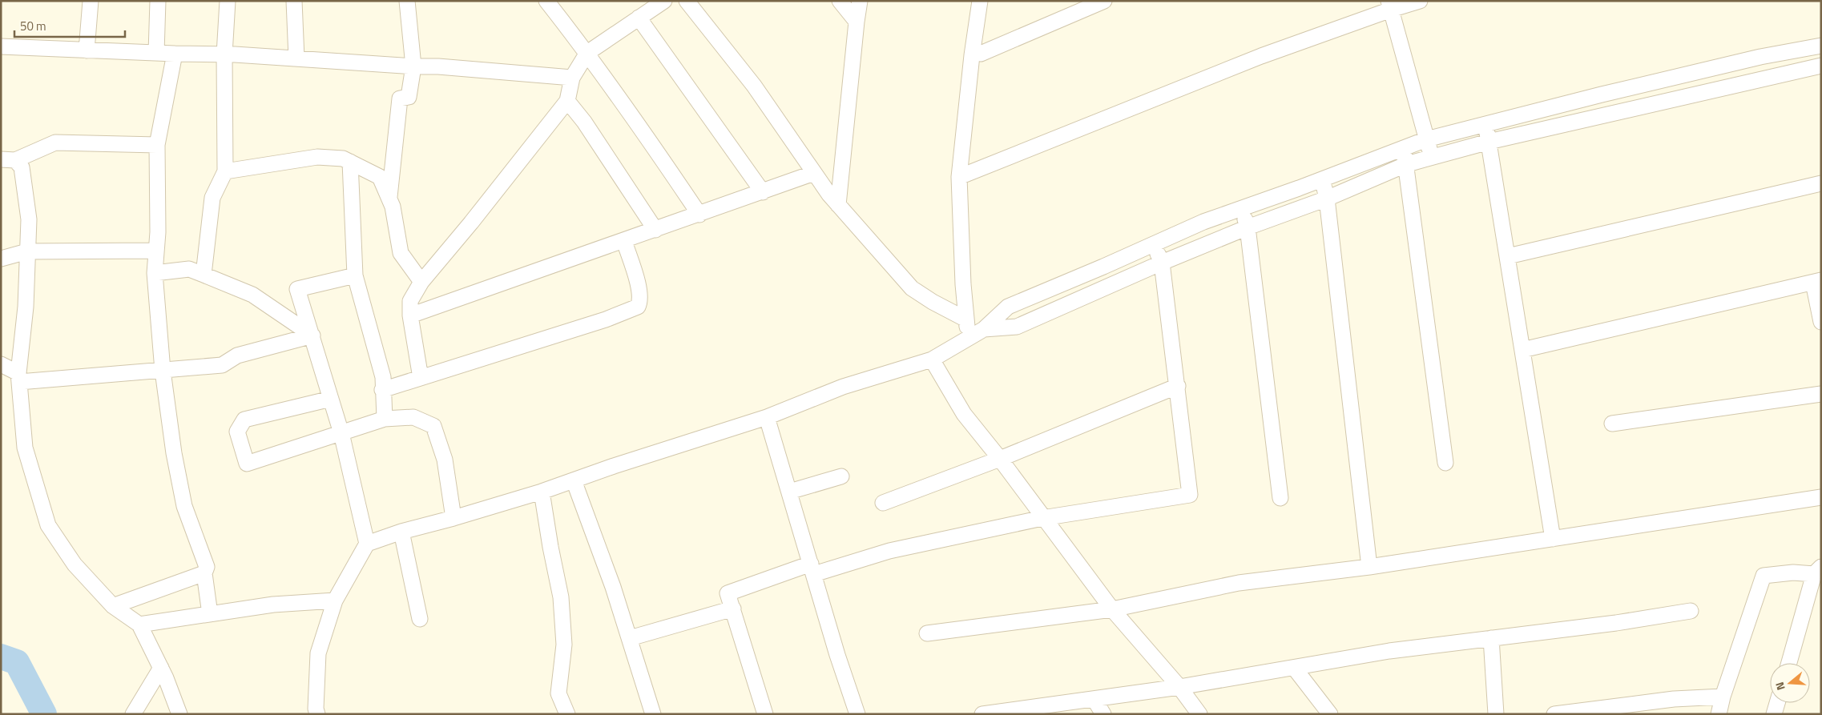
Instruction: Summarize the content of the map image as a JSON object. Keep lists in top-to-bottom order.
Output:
{
  "scale_bar": "50 m",
  "north": "left"
}
